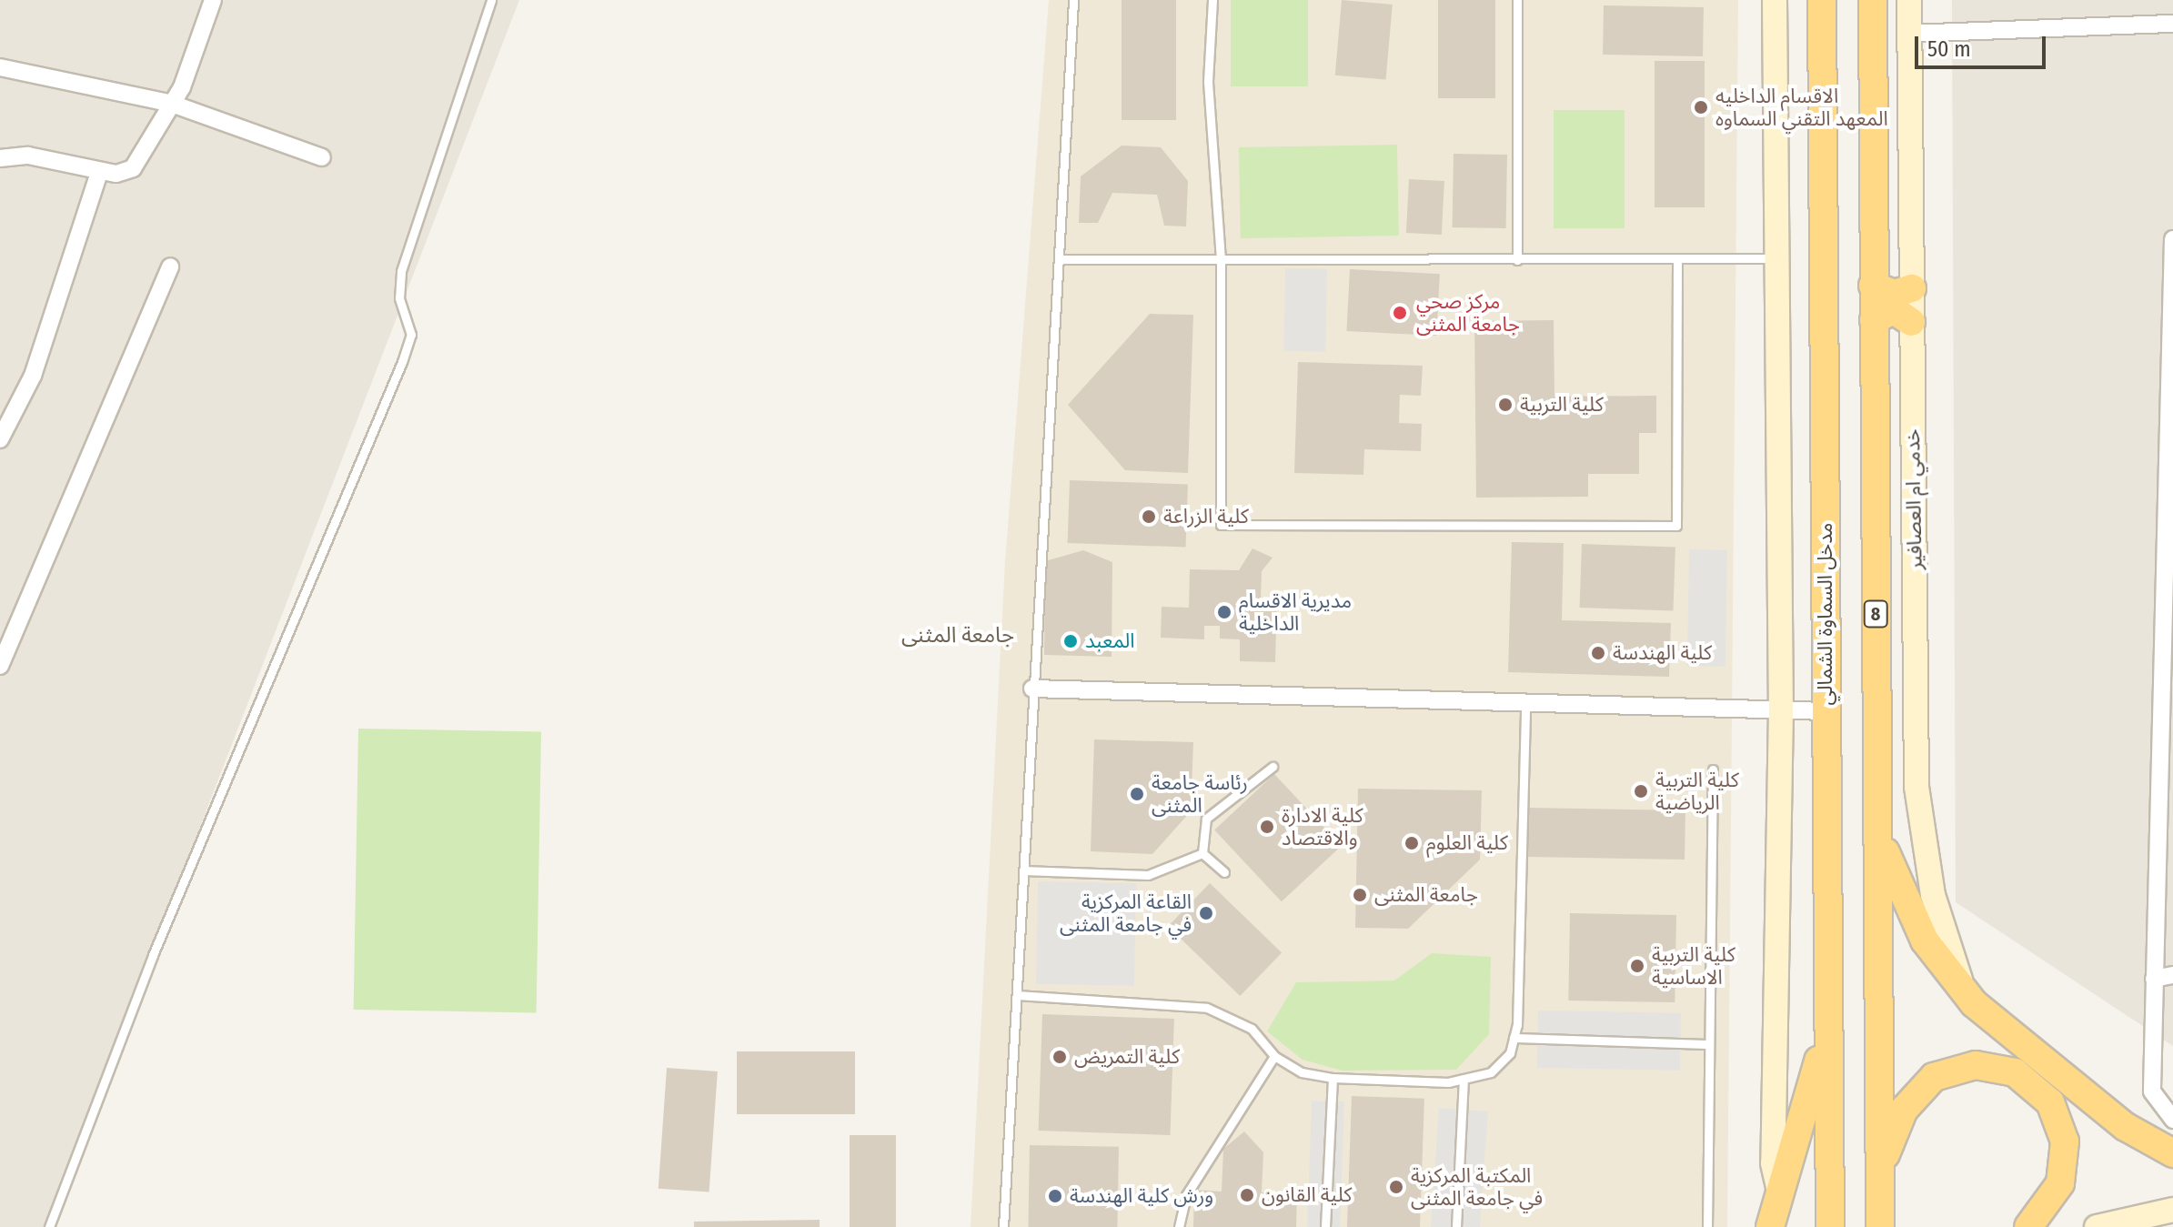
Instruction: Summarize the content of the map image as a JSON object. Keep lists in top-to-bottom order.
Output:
{
  "streets": {
    "highway": ["مدخل السماوة الشمالي", "8"],
    "main road": ["خدمي ام العصافير"]
  },
  "districts": ["جامعة المثنى"],
  "places": [
    "الاقسام الداخليه المعهد التقني السماوه",
    "مركز صحي جامعة المثنى",
    "كلية التربية",
    "كلية الزراعة",
    "مديرية الاقسام الداخلية",
    "المعبد",
    "كلية الهندسة",
    "كلية التربية الرياضية",
    "رئاسة جامعة المثنى",
    "كلية الادارة والاقتصاد",
    "كلية العلوم",
    "جامعة المثنى",
    "القاعة المركزية في جامعة المثنى",
    "كلية التربية الاساسية",
    "كلية التمريض",
    "المكتبة المركزية في جامعة المثنى",
    "كلية القانون",
    "ورش كلية الهندسة"
  ],
  "scale_bar": "50 m"
}
